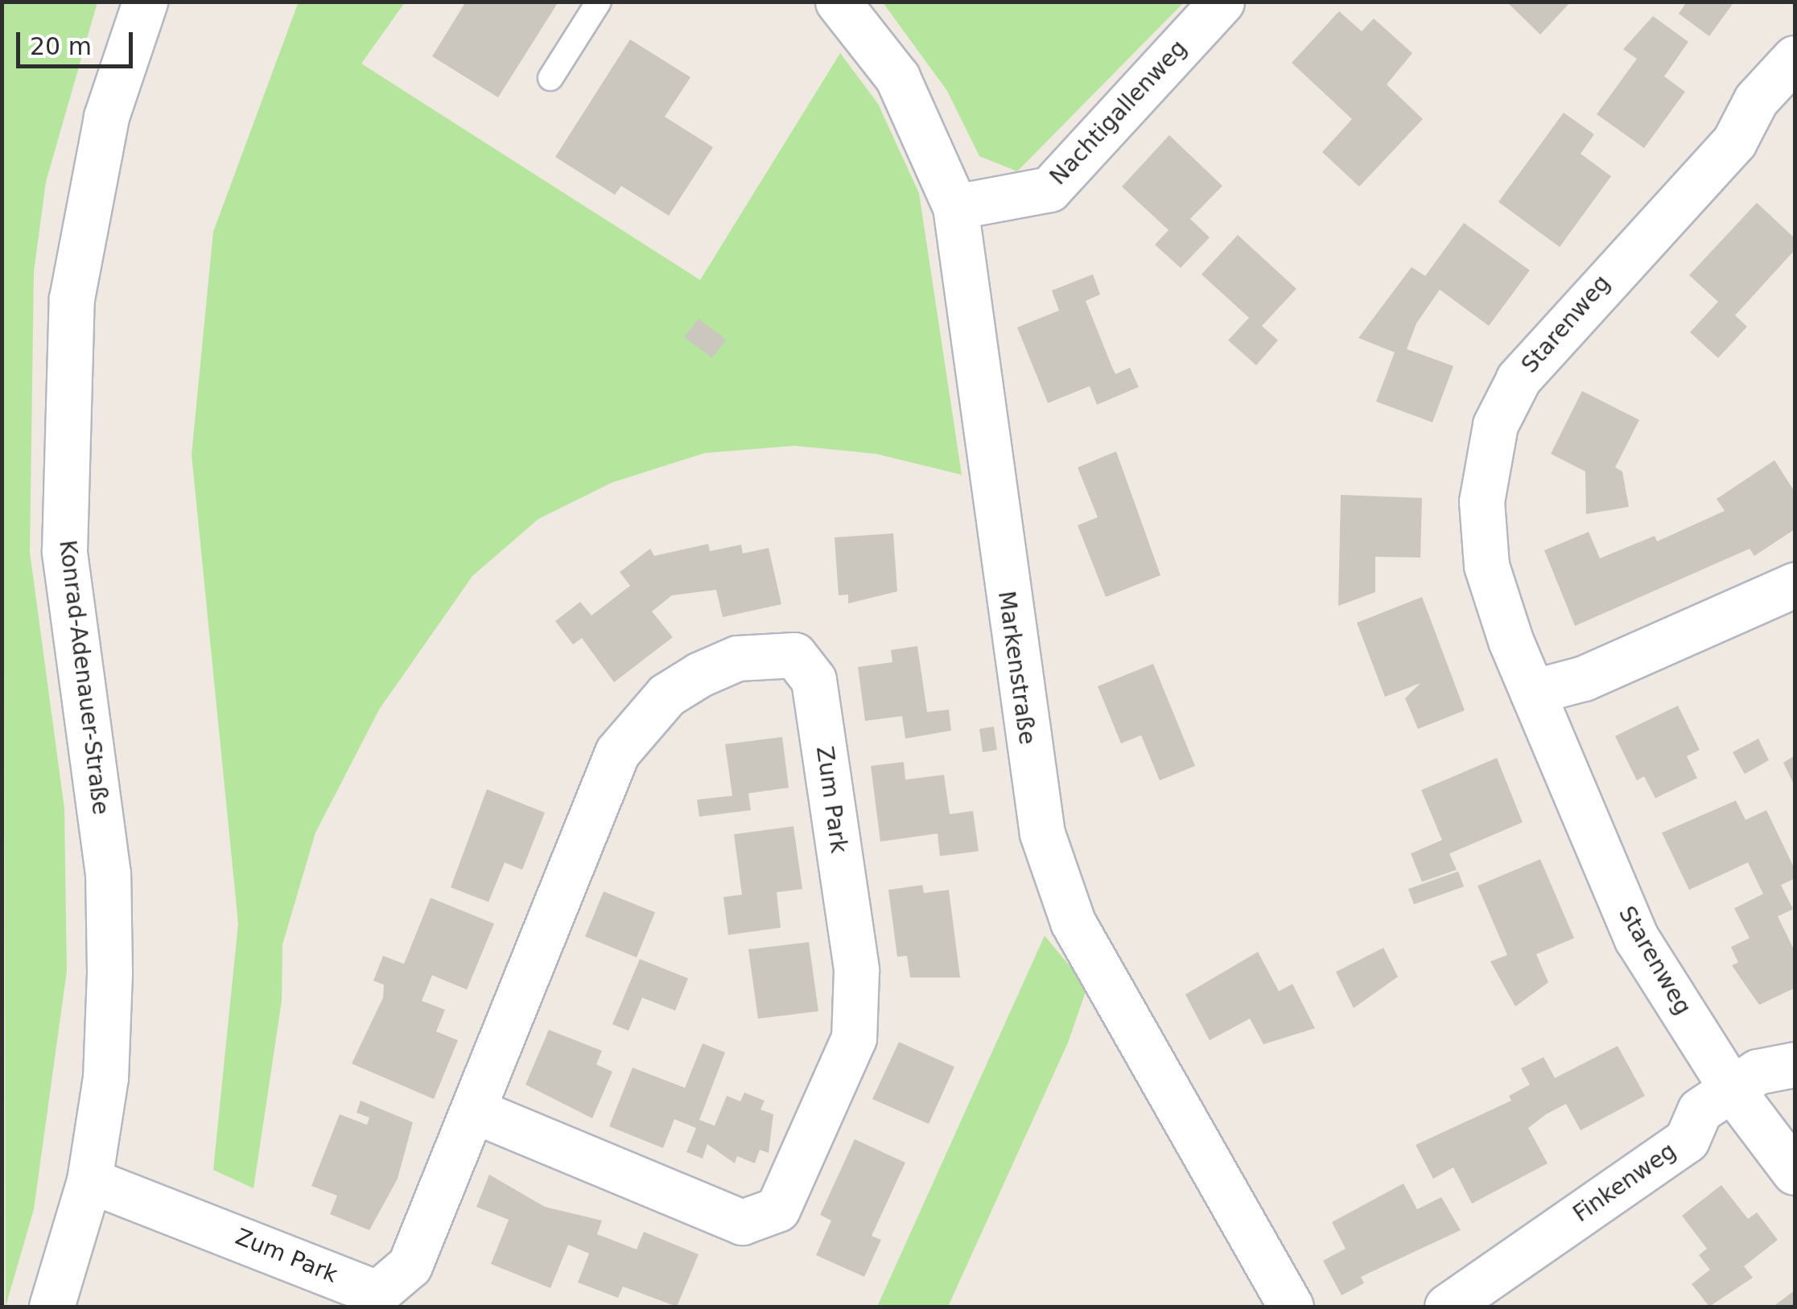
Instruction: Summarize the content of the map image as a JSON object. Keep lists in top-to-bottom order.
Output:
{
  "streets": {
    "street": [
      "Nachtigallenweg",
      "Starenweg",
      "Markenstraße",
      "Konrad-Adenauer-Straße",
      "Zum Park",
      "Finkenweg"
    ]
  },
  "crossings": [
    ["Nachtigallenweg", "Markenstraße"],
    ["Starenweg", "Finkenweg"],
    ["Konrad-Adenauer-Straße", "Zum Park"]
  ],
  "scale_bar": "20 m"
}
